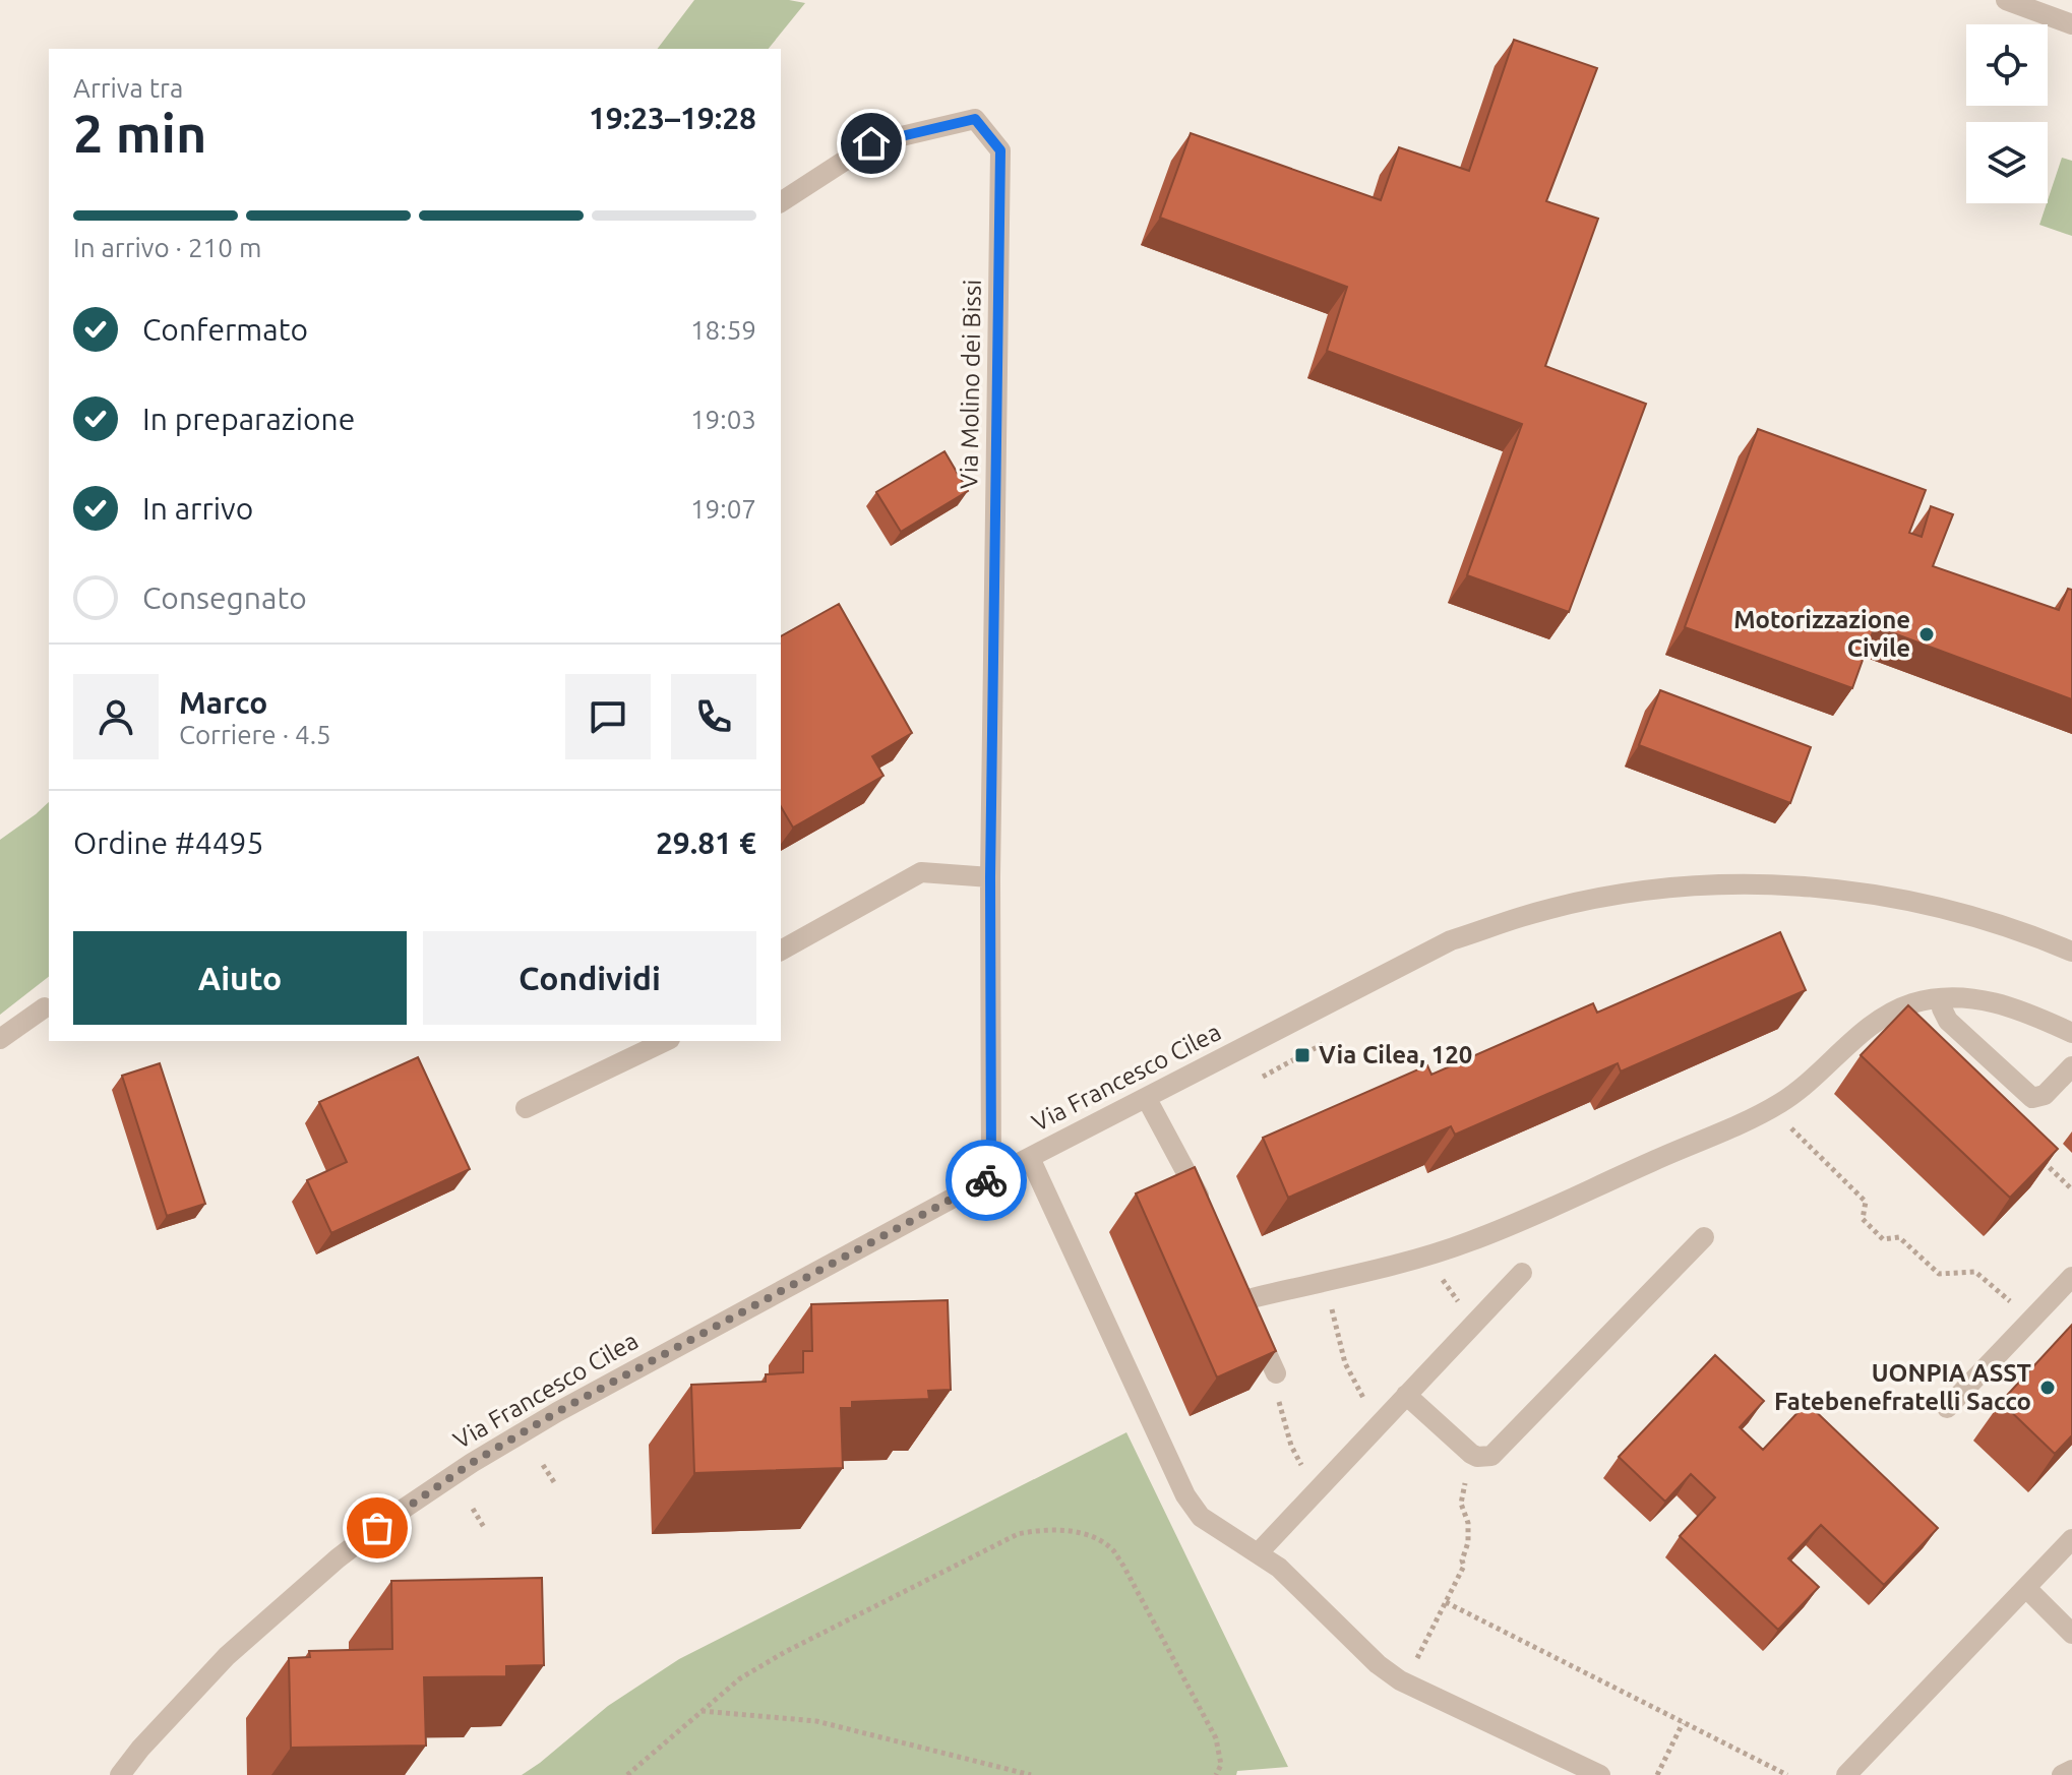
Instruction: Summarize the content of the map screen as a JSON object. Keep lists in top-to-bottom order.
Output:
{
  "streets": {
    "street": ["Via Molino dei Bissi", "Via Francesco Cilea"]
  },
  "crossings": [
    ["Via Molino dei Bissi", "Via Francesco Cilea"]
  ],
  "places": {
    "other": ["Motorizzazione Civile", "UONPIA ASST Fatebenefratelli Sacco"],
    "transit": ["Via Cilea, 120"]
  },
  "page": {
    "heading": ["2 min", "Arriva tra", "19:23–19:28"],
    "panel": [
      "Marco",
      "Corriere · 4.5",
      "Ordine #4495",
      "29.81 €"
    ],
    "bar": "In arrivo · 210 m",
    "list": [
      ["Confermato", "18:59"],
      ["In preparazione", "19:03"],
      ["In arrivo", "19:07"],
      "Consegnato"
    ],
    "buttons": ["Aiuto", "Condividi"]
  }
}
